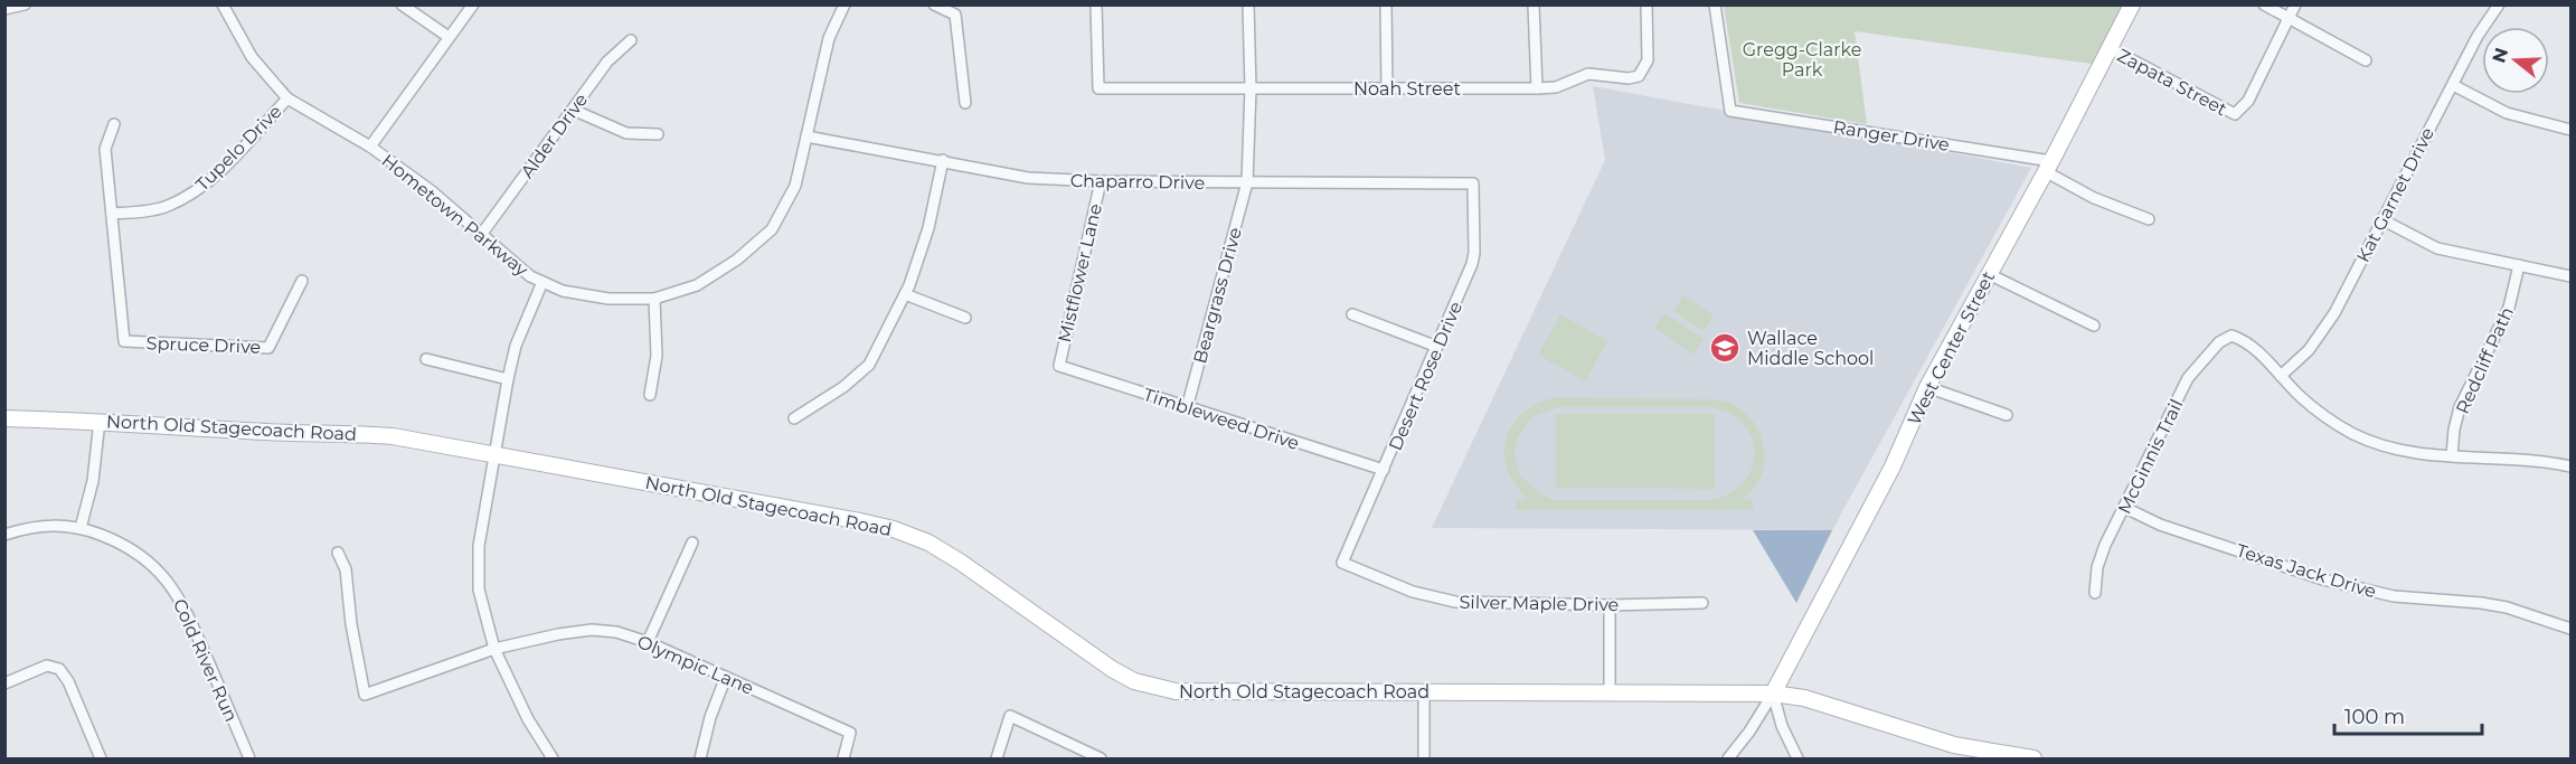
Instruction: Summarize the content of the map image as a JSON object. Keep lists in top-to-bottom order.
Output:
{
  "streets": {
    "street": [
      "Zapata Street",
      "Noah Street",
      "Alder Drive",
      "Ranger Drive",
      "Tupelo Drive",
      "Chaparro Drive",
      "Kat Garnet Drive",
      "Hometown Parkway",
      "Mistflower Lane",
      "Beargrass Drive",
      "Spruce Drive",
      "West Center Street",
      "Redcliff Path",
      "Desert Rose Drive",
      "Timbleweed Drive",
      "North Old Stagecoach Road",
      "McGinnis Trail",
      "Texas Jack Drive",
      "Silver Maple Drive",
      "Cold River Run",
      "Olympic Lane"
    ]
  },
  "crossings": [
    ["Zapata Street", "West Center Street"],
    ["Noah Street", "Beargrass Drive"],
    ["Alder Drive", "Hometown Parkway"],
    ["Ranger Drive", "West Center Street"],
    ["Tupelo Drive", "Hometown Parkway"],
    ["Tupelo Drive", "Spruce Drive"],
    ["Chaparro Drive", "Hometown Parkway"],
    ["Chaparro Drive", "Mistflower Lane"],
    ["Chaparro Drive", "Beargrass Drive"],
    ["Chaparro Drive", "Desert Rose Drive"],
    ["Kat Garnet Drive", "McGinnis Trail"],
    ["Mistflower Lane", "Timbleweed Drive"],
    ["Beargrass Drive", "Timbleweed Drive"],
    ["West Center Street", "North Old Stagecoach Road"],
    ["Desert Rose Drive", "Timbleweed Drive"],
    ["Desert Rose Drive", "Silver Maple Drive"],
    ["McGinnis Trail", "Texas Jack Drive"]
  ],
  "parks": ["Gregg-Clarke Park"],
  "places": {
    "school or university": ["Wallace Middle School"]
  },
  "scale_bar": "100 m",
  "north": "left"
}
